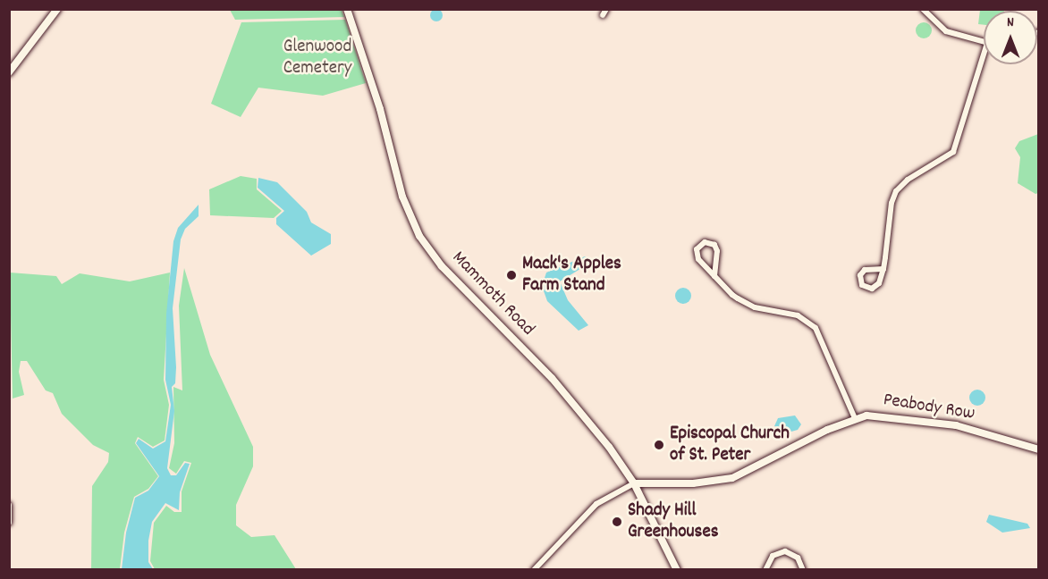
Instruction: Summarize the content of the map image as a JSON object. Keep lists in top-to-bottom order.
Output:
{
  "streets": {
    "main road": ["Mammoth Road"],
    "street": ["Peabody Row"]
  },
  "crossings": [
    ["Mammoth Road", "Peabody Row"]
  ],
  "parks": ["Glenwood Cemetery"],
  "places": ["Mack's Apples Farm Stand", "Episcopal Church of St. Peter", "Shady Hill Greenhouses"],
  "north": "top"
}
